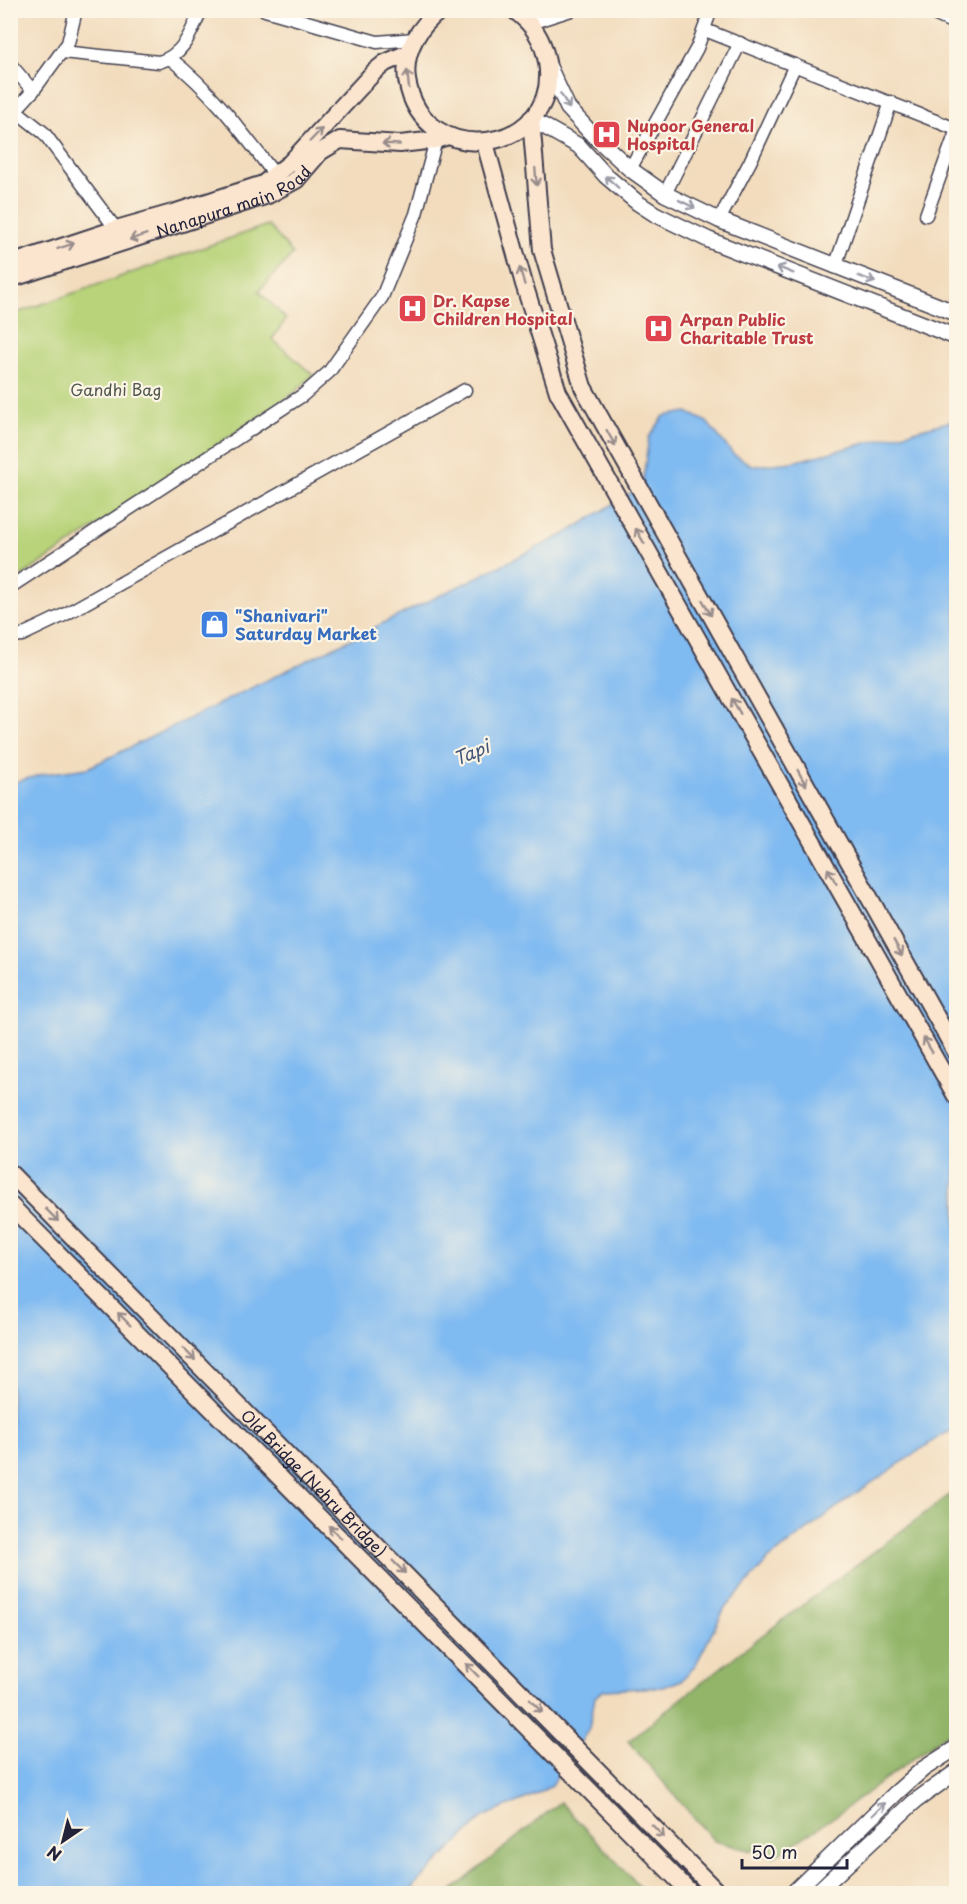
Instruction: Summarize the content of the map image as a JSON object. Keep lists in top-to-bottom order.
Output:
{
  "streets": {
    "main road": ["Nanapura main Road", "Old Bridge (Nehru Bridge)"]
  },
  "water": ["Tapi"],
  "parks": ["Gandhi Bag"],
  "places": {
    "hospital": ["Nupoor General Hospital", "Dr. Kapse Children Hospital", "Arpan Public Charitable Trust"],
    "shop": ["\"Shanivari\" Saturday Market"]
  },
  "scale_bar": "50 m",
  "north": "bottom left"
}
